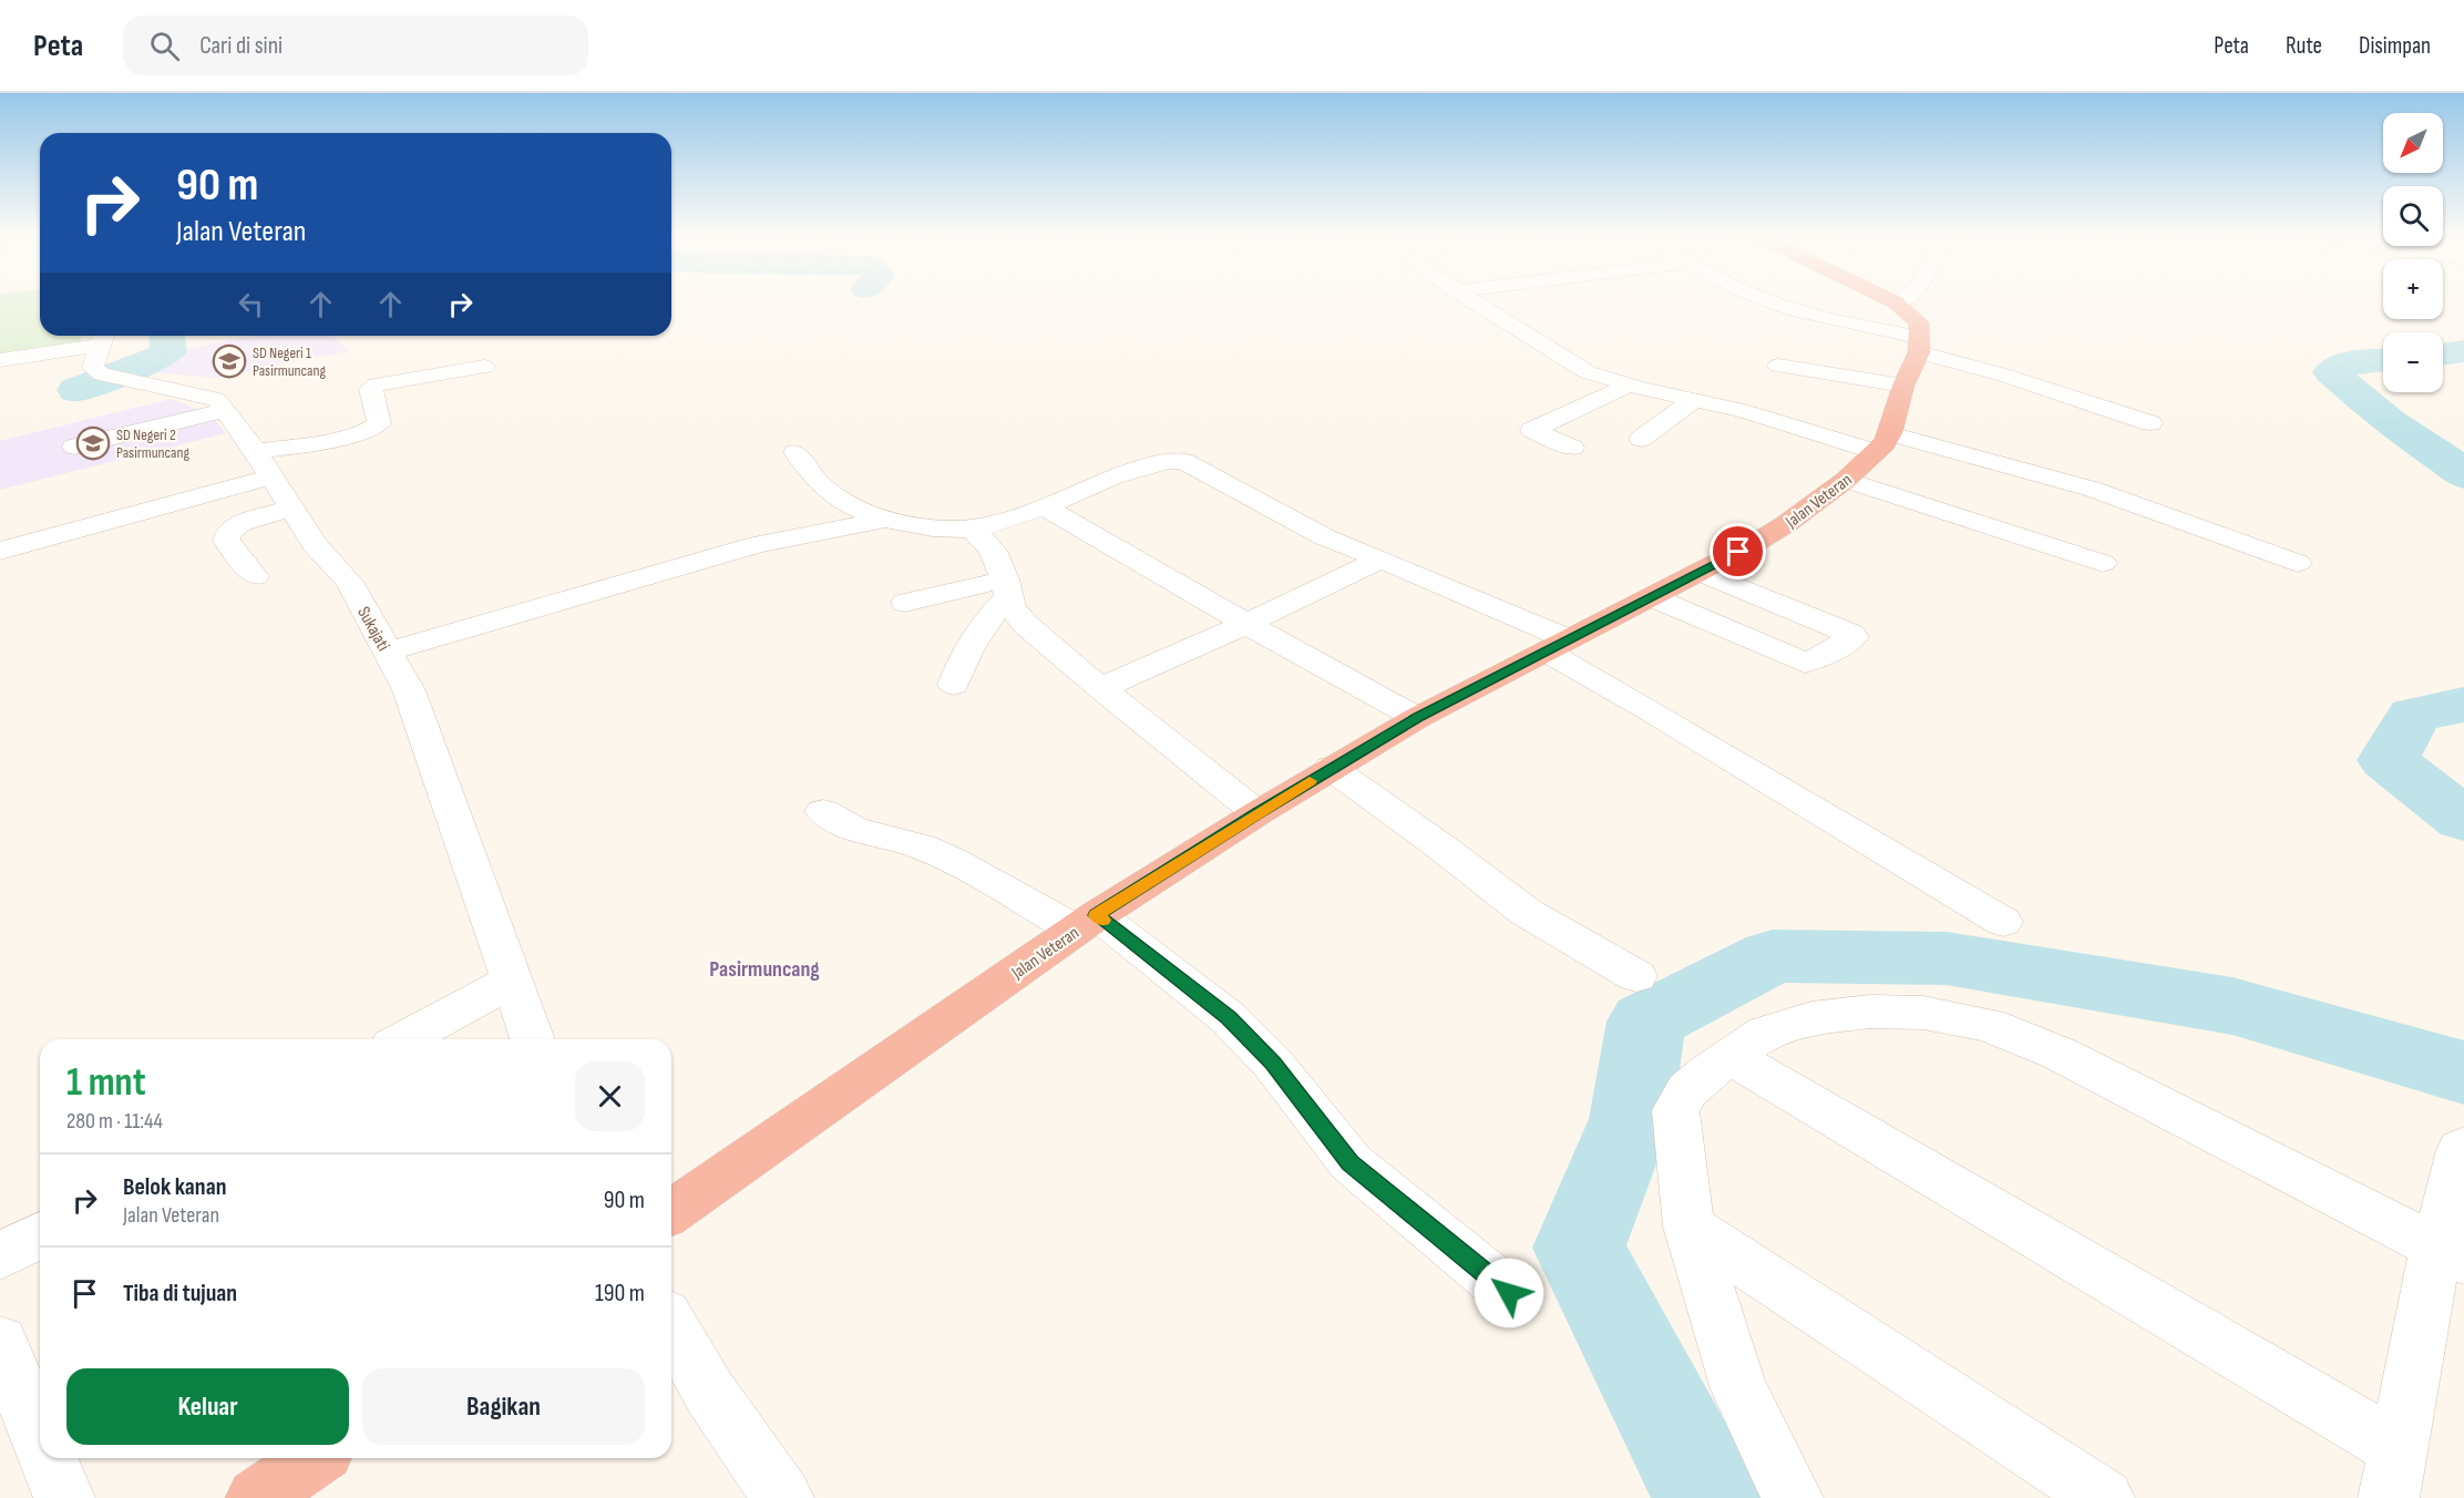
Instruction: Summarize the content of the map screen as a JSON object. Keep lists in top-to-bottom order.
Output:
{
  "streets": {
    "highway": ["Jalan Veteran"],
    "street": ["Sukajati"]
  },
  "districts": ["Pasirmuncang"],
  "places": {
    "school or university": ["SD Negeri 1 Pasirmuncang", "SD Negeri 2 Pasirmuncang"]
  },
  "north": "bottom left",
  "page": {
    "header": "Peta",
    "search": "Cari di sini",
    "nav": ["Peta", "Rute", "Disimpan"],
    "map_buttons": ["+", "−"],
    "turn": ["90 m", "Jalan Veteran"],
    "heading": ["1 mnt", "280 m · 11:44"],
    "list": [
      {
        "name": "Belok kanan",
        "note": "Jalan Veteran",
        "value": "90 m"
      },
      {
        "name": "Tiba di tujuan",
        "value": "190 m"
      }
    ],
    "buttons": ["Keluar", "Bagikan"]
  }
}
